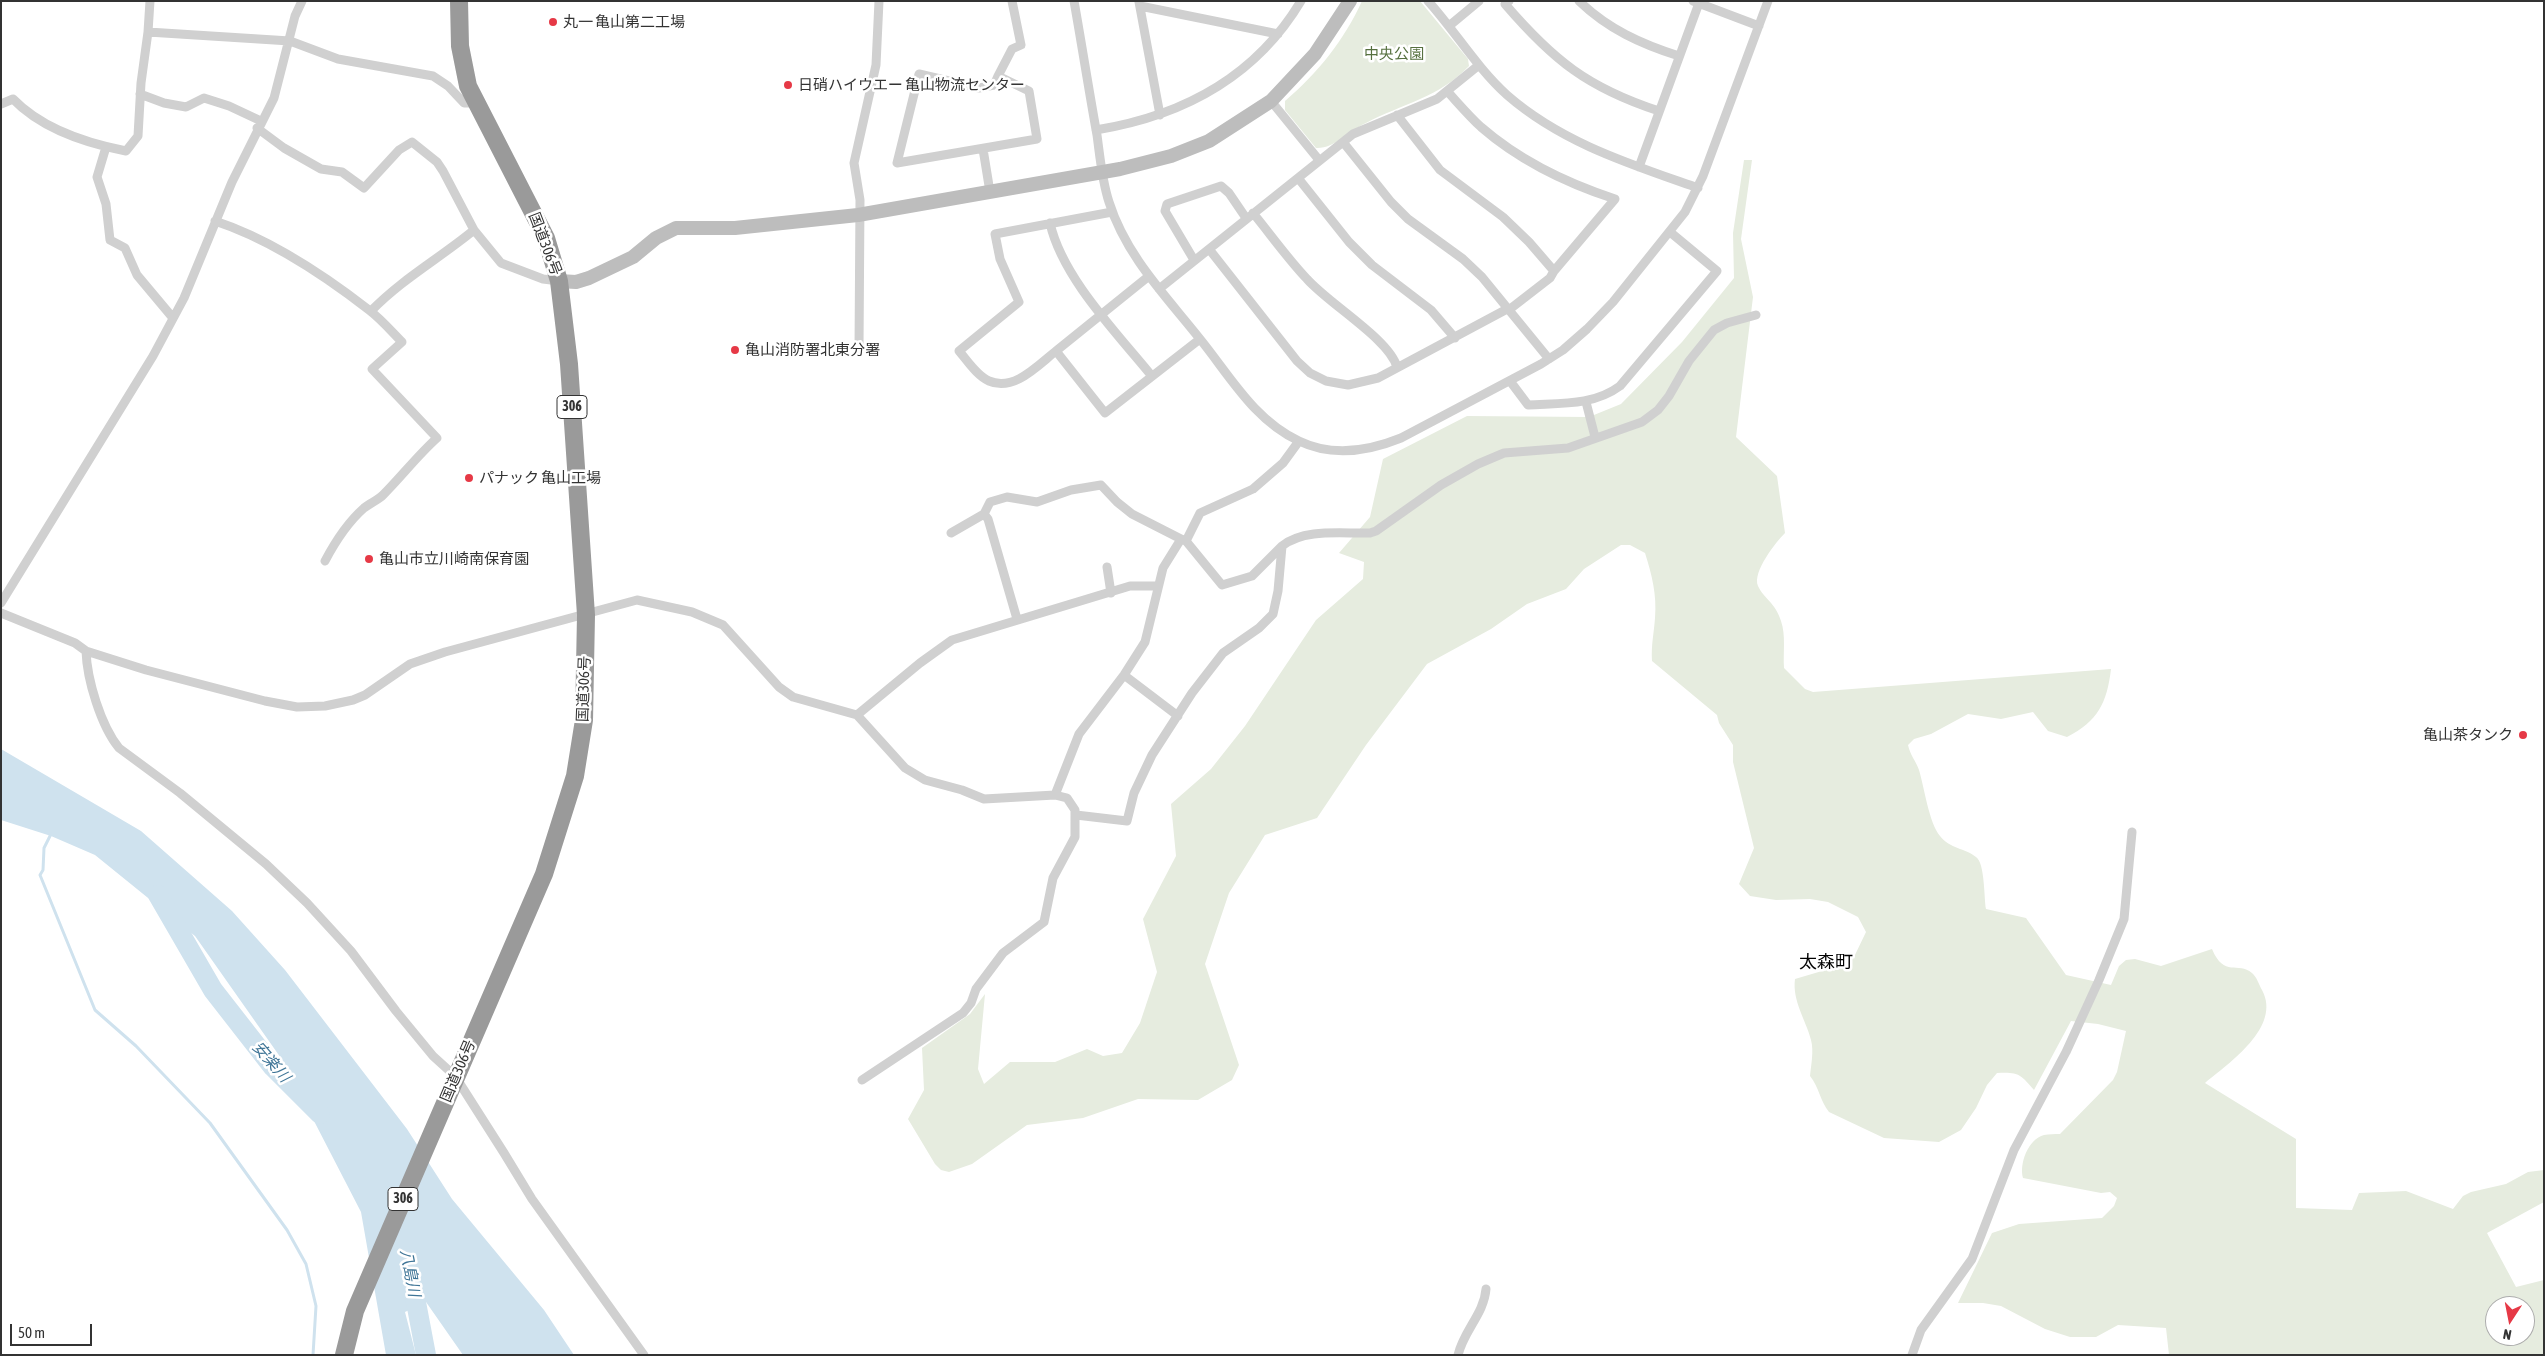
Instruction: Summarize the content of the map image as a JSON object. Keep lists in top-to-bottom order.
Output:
{
  "streets": {
    "highway": ["国道306号", "306"]
  },
  "districts": ["太森町"],
  "water": ["安楽川", "八島川"],
  "parks": ["中央公園"],
  "places": [
    "丸一 亀山第二工場",
    "日硝ハイウエー 亀山物流センター",
    "亀山消防署北東分署",
    "パナック 亀山工場",
    "亀山市立川崎南保育園",
    "亀山茶タンク"
  ],
  "scale_bar": "50 m",
  "north": "bottom"
}
